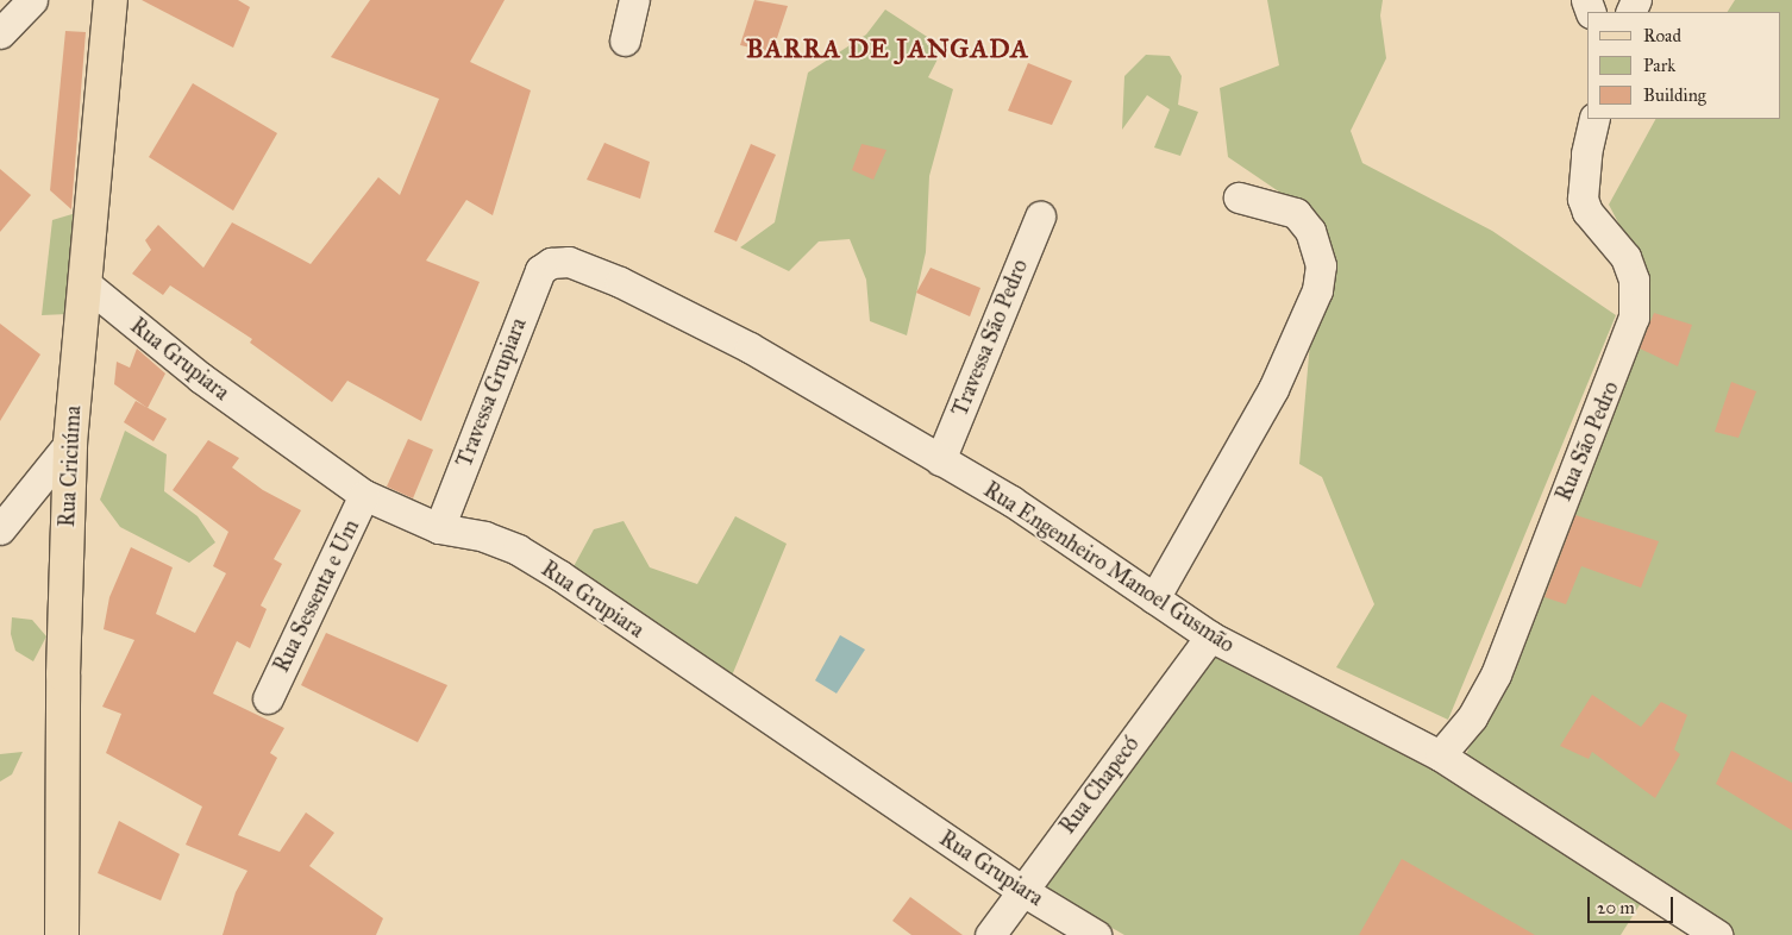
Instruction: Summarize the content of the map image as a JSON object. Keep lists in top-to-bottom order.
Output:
{
  "streets": {
    "main road": ["Rua Criciúma"],
    "street": [
      "Travessa São Pedro",
      "Rua Grupiara",
      "Travessa Grupiara",
      "Rua São Pedro",
      "Rua Engenheiro Manoel Gusmão",
      "Rua Sessenta e Um",
      "Rua Chapecó"
    ]
  },
  "crossings": [
    ["Travessa São Pedro", "Rua Engenheiro Manoel Gusmão"],
    ["Rua Grupiara", "Travessa Grupiara"],
    ["Rua Grupiara", "Rua Criciúma"],
    ["Rua Grupiara", "Rua Sessenta e Um"],
    ["Rua Grupiara", "Rua Chapecó"],
    ["Travessa Grupiara", "Rua Engenheiro Manoel Gusmão"],
    ["Rua São Pedro", "Rua Engenheiro Manoel Gusmão"],
    ["Rua Engenheiro Manoel Gusmão", "Rua Chapecó"]
  ],
  "districts": ["BARRA DE JANGADA"],
  "legend": ["Road", "Park", "Building"],
  "scale_bar": "20 m"
}
